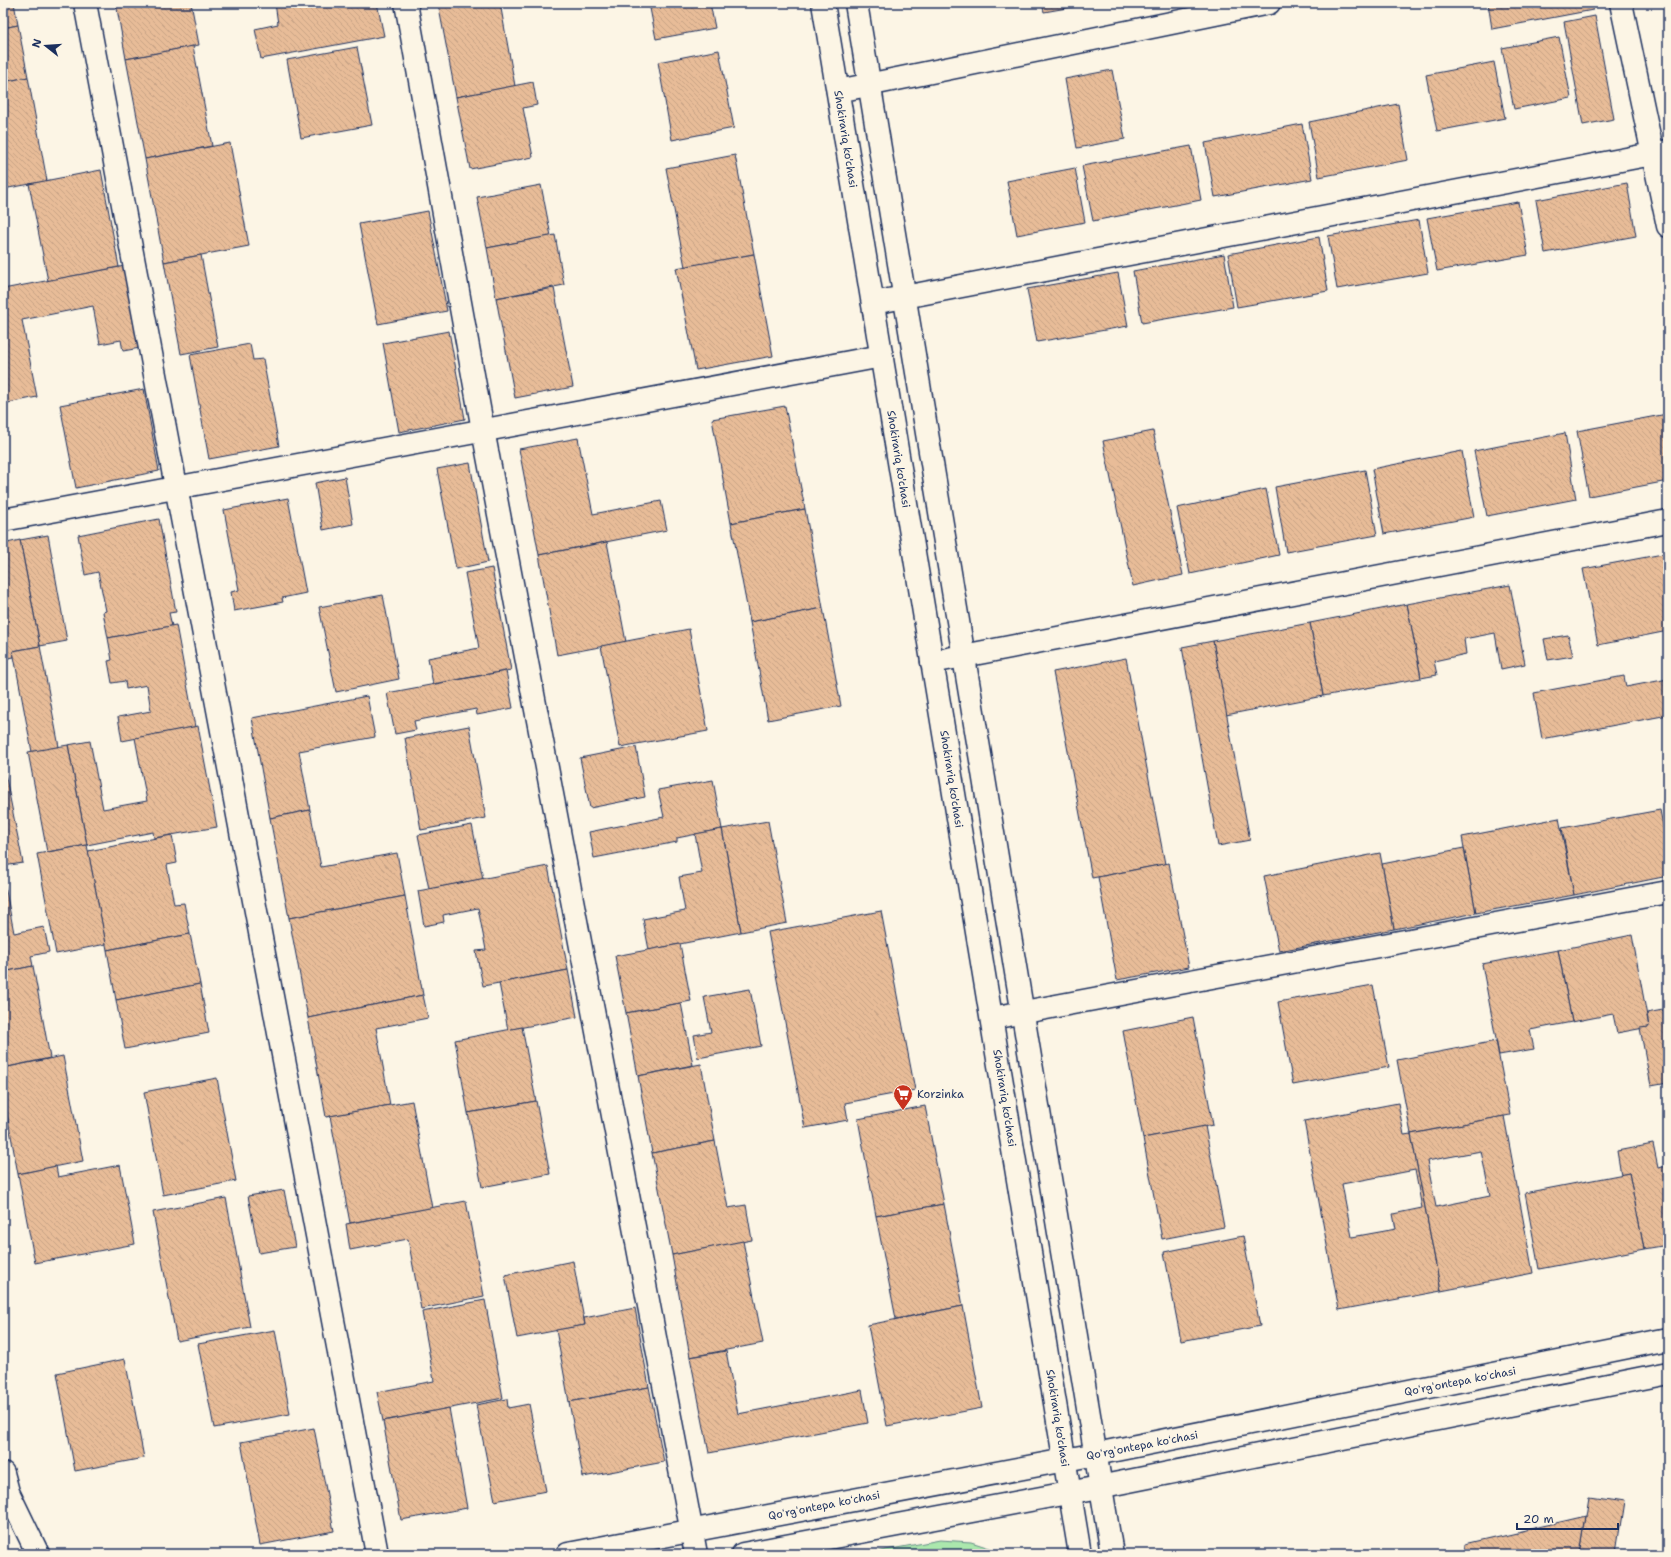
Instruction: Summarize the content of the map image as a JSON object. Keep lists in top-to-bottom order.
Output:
{
  "streets": {
    "street": ["Shokirariq ko'chasi", "Qoʻrgʻontepa koʻchasi"]
  },
  "crossings": [
    ["Shokirariq ko'chasi", "Qoʻrgʻontepa koʻchasi"]
  ],
  "places": {
    "supermarket": ["Korzinka"]
  },
  "scale_bar": "20 m",
  "north": "left"
}
